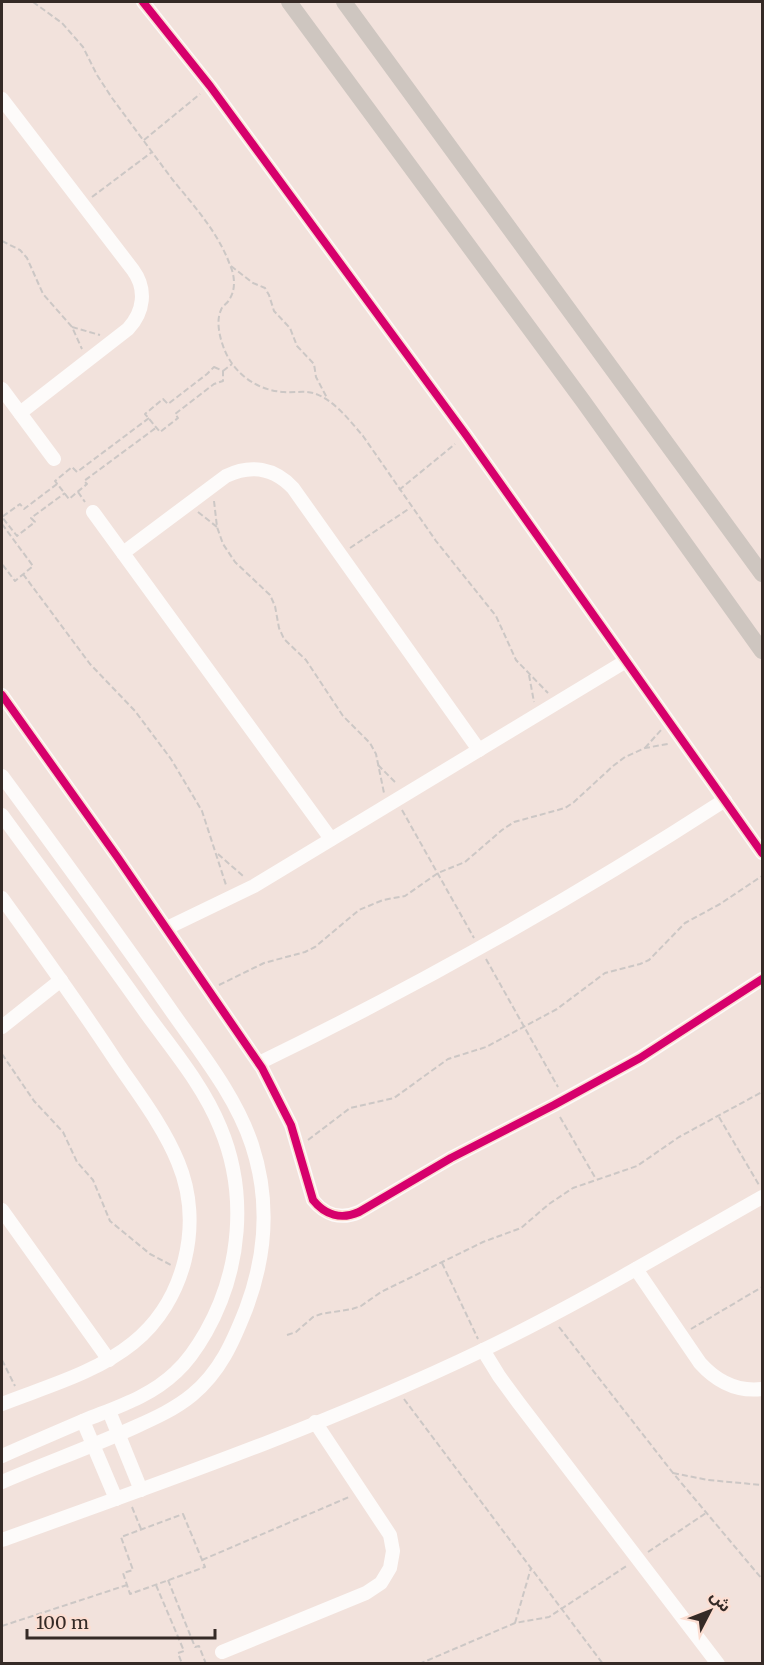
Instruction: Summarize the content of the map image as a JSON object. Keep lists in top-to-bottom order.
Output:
{
  "scale_bar": "100 m",
  "north": "top right"
}
